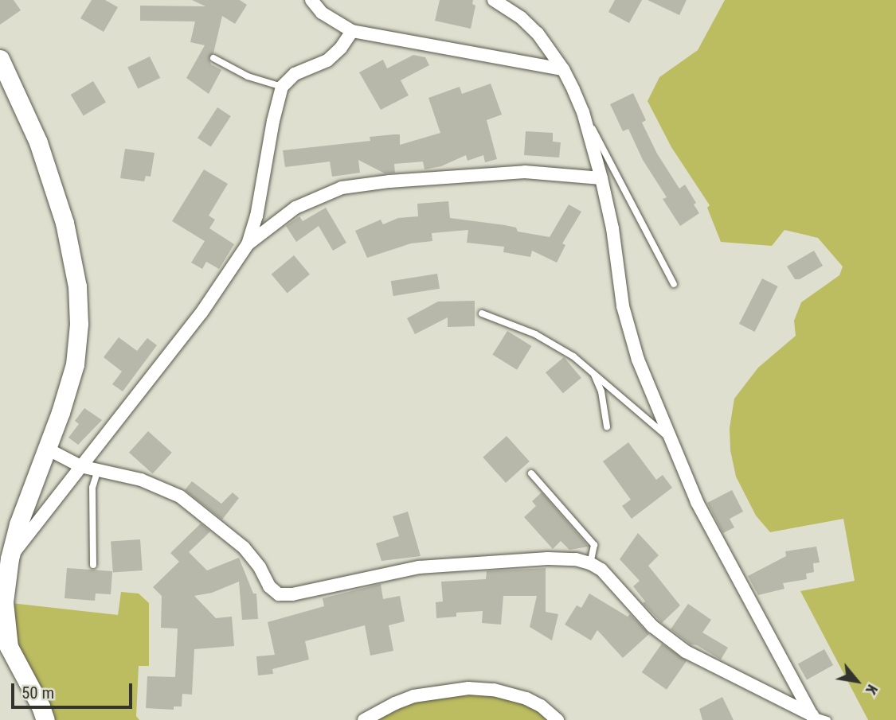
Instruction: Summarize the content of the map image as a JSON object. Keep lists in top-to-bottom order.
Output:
{
  "scale_bar": "50 m",
  "north": "bottom right"
}
